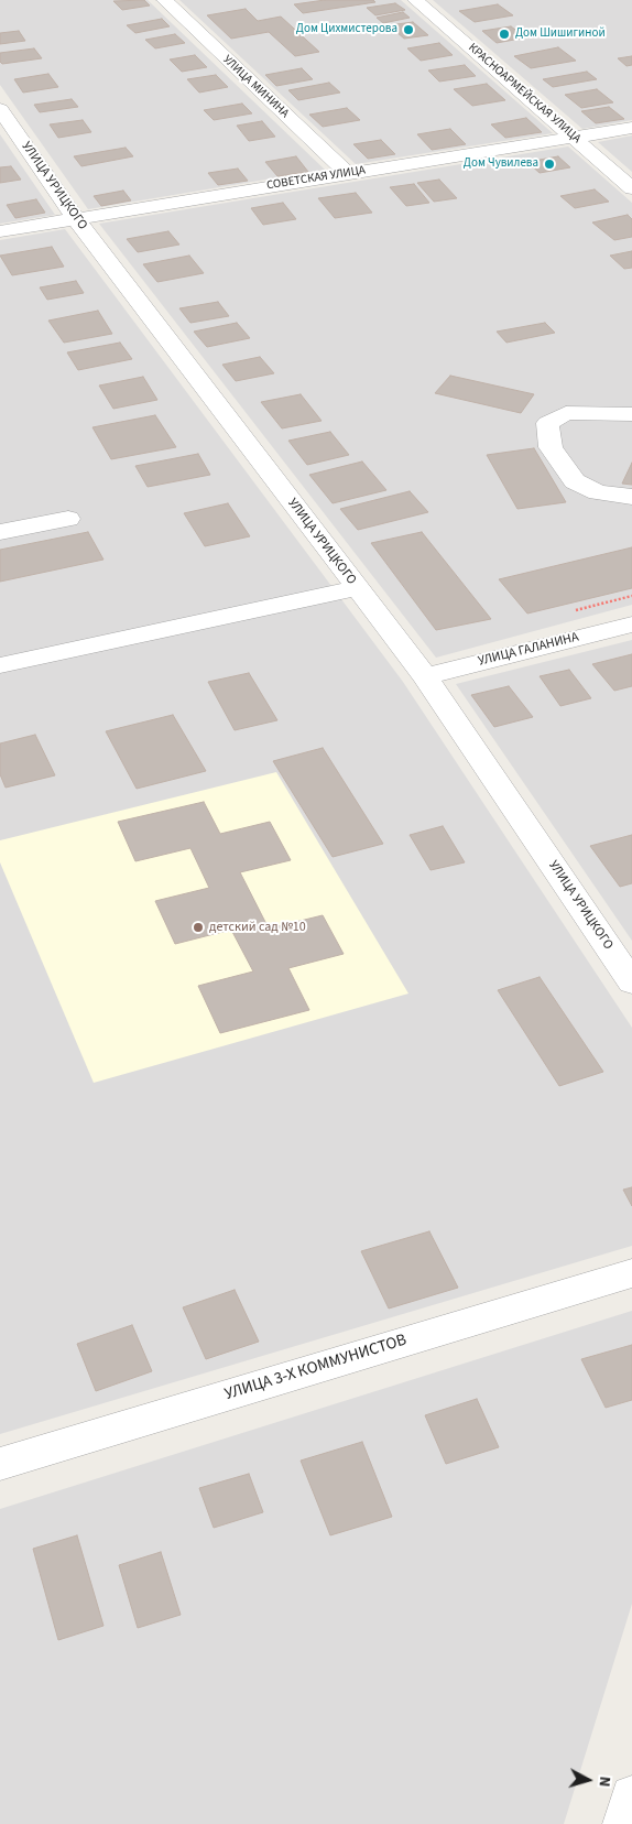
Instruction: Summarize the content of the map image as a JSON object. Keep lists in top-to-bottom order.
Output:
{
  "streets": {
    "street": [
      "УЛИЦА МИНИНА",
      "КРАСНОАРМЕЙСКАЯ УЛИЦА",
      "СОВЕТСКАЯ УЛИЦА",
      "УЛИЦА УРИЦКОГО",
      "УЛИЦА ГАЛАНИНА",
      "УЛИЦА 3-Х КОММУНИСТОВ"
    ]
  },
  "crossings": [
    ["УЛИЦА МИНИНА", "СОВЕТСКАЯ УЛИЦА"],
    ["КРАСНОАРМЕЙСКАЯ УЛИЦА", "СОВЕТСКАЯ УЛИЦА"],
    ["СОВЕТСКАЯ УЛИЦА", "УЛИЦА УРИЦКОГО"],
    ["УЛИЦА УРИЦКОГО", "УЛИЦА ГАЛАНИНА"]
  ],
  "places": [
    "Дом Цихмистерова",
    "Дом Шишигиной",
    "Дом Чувилева",
    "детский сад №10"
  ],
  "north": "right"
}
